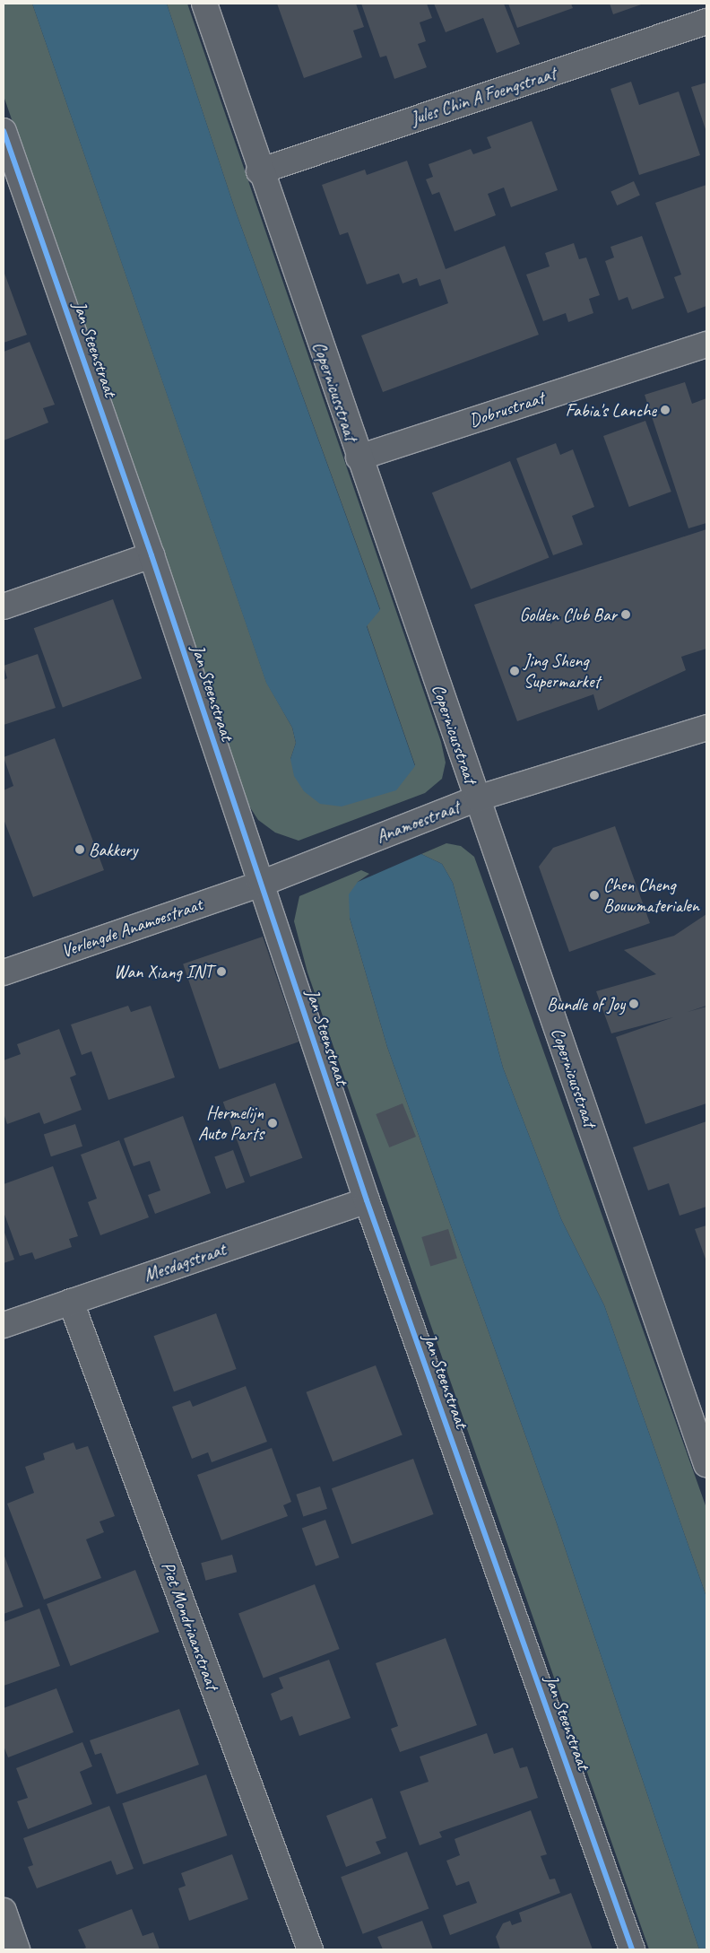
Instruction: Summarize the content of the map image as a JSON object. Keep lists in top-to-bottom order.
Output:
{
  "streets": {
    "street": [
      "Jules Chin A Foengstraat",
      "Jan Steenstraat",
      "Copernicusstraat",
      "Dobrustraat",
      "Anamoestraat",
      "Verlengde Anamoestraat",
      "Mesdagstraat",
      "Piet Mondriaanstraat"
    ]
  },
  "crossings": [
    ["Jules Chin A Foengstraat", "Copernicusstraat"],
    ["Jan Steenstraat", "Anamoestraat"],
    ["Jan Steenstraat", "Verlengde Anamoestraat"],
    ["Jan Steenstraat", "Mesdagstraat"],
    ["Copernicusstraat", "Dobrustraat"],
    ["Copernicusstraat", "Anamoestraat"],
    ["Anamoestraat", "Verlengde Anamoestraat"],
    ["Mesdagstraat", "Piet Mondriaanstraat"]
  ],
  "places": [
    "Fabia's Lanche",
    "Golden Club Bar",
    "Jing Sheng Supermarket",
    "Bakkery",
    "Chen Cheng Bouwmaterialen",
    "Wan Xiang INT",
    "Bundle of Joy",
    "Hermelijn Auto Parts"
  ]
}
